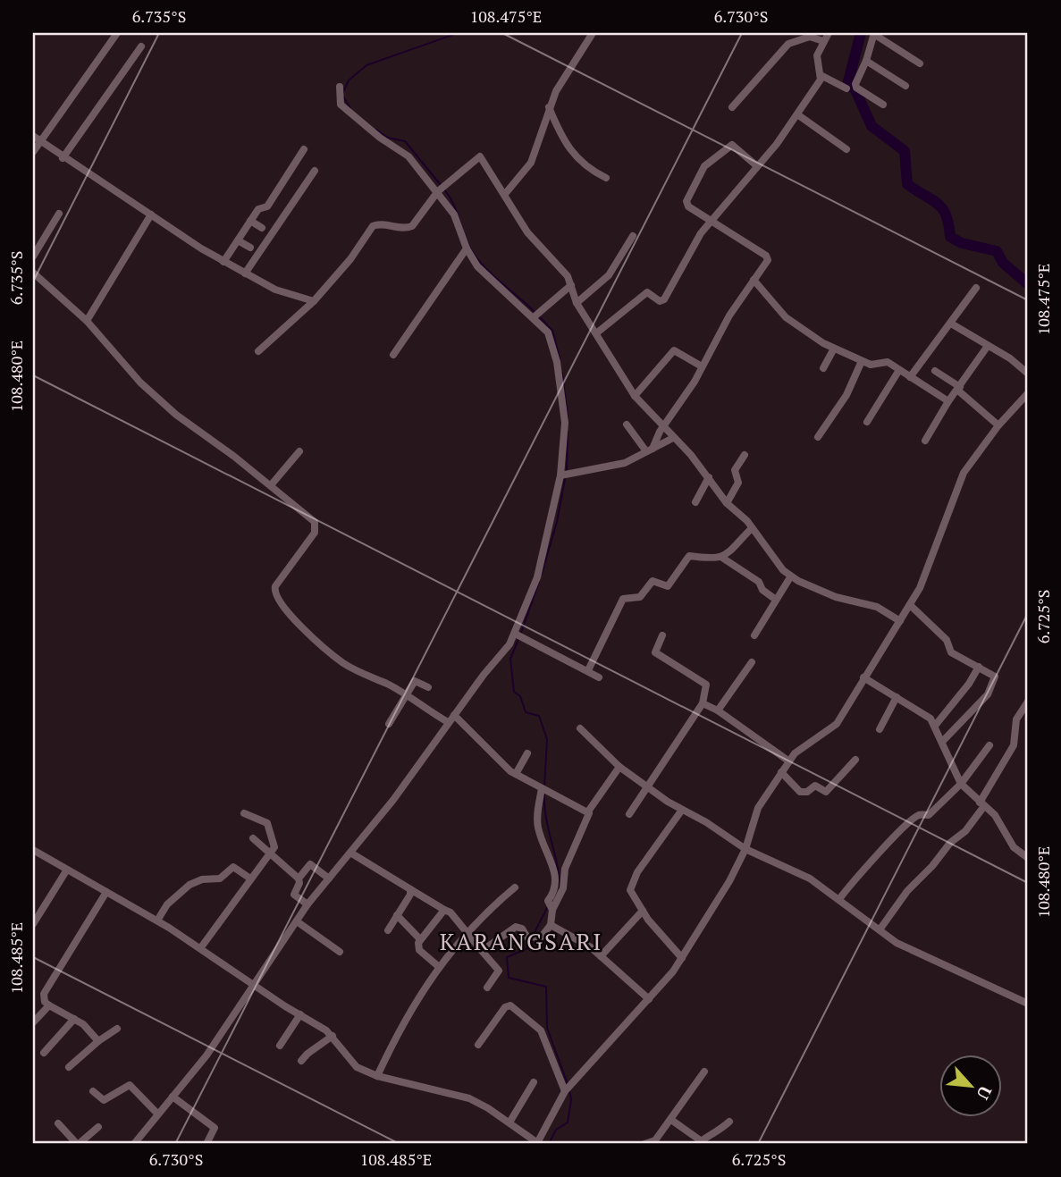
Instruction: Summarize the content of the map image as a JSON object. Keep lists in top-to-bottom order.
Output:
{
  "districts": ["KARANGSARI"],
  "north": "bottom right",
  "coordinates": [
    "6.735°S",
    "108.475°E",
    "6.730°S",
    "108.480°E",
    "6.725°S",
    "108.485°E"
  ]
}
